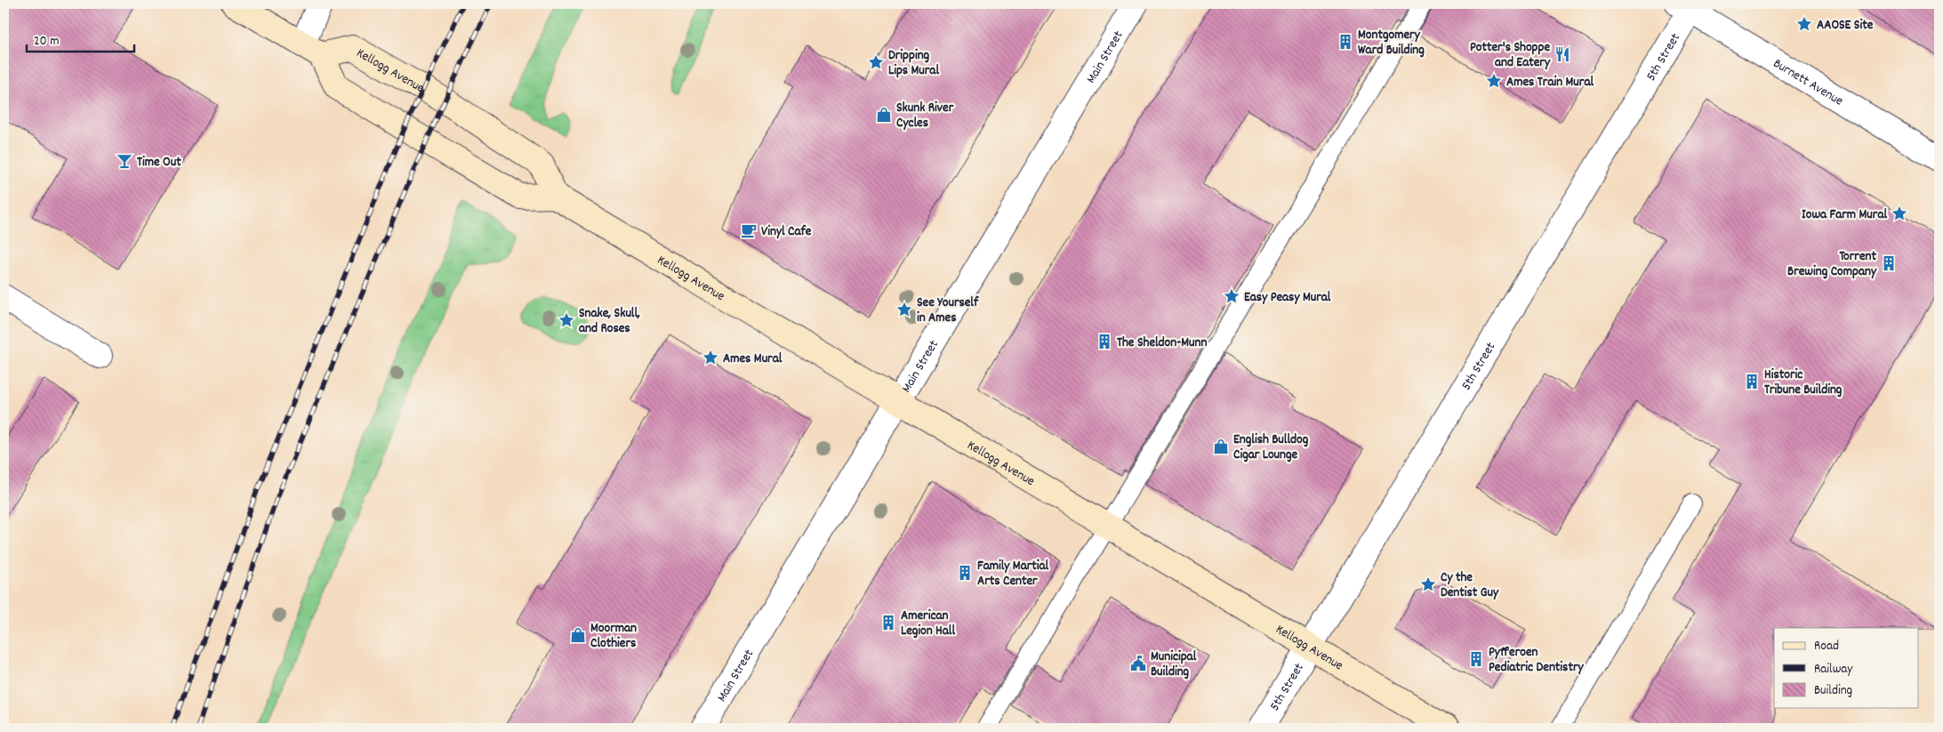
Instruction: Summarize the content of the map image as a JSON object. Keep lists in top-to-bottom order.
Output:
{
  "streets": {
    "street": [
      "Main Street",
      "5th Street",
      "Kellogg Avenue",
      "Burnett Avenue"
    ]
  },
  "crossings": [
    ["Main Street", "Kellogg Avenue"],
    ["5th Street", "Kellogg Avenue"],
    ["5th Street", "Burnett Avenue"]
  ],
  "places": {
    "place": [
      "AAOSE Site",
      "Dripping Lips Mural",
      "Ames Train Mural",
      "Iowa Farm Mural",
      "Easy Peasy Mural",
      "See Yourself in Ames",
      "Snake, Skull, and Roses",
      "Ames Mural",
      "Cy the Dentist Guy"
    ],
    "building": [
      "Montgomery Ward Building",
      "Torrent Brewing Company",
      "The Sheldon-Munn",
      "Historic Tribune Building",
      "Family Martial Arts Center",
      "American Legion Hall",
      "Pyfferoen Pediatric Dentistry"
    ],
    "restaurant": ["Potter's Shoppe and Eatery"],
    "shop": ["Skunk River Cycles", "English Bulldog Cigar Lounge", "Moorman Clothiers"],
    "bar": ["Time Out"],
    "cafe": ["Vinyl Cafe"],
    "public building": ["Municipal Building"]
  },
  "legend": ["Road", "Railway", "Building"],
  "scale_bar": "20 m"
}
